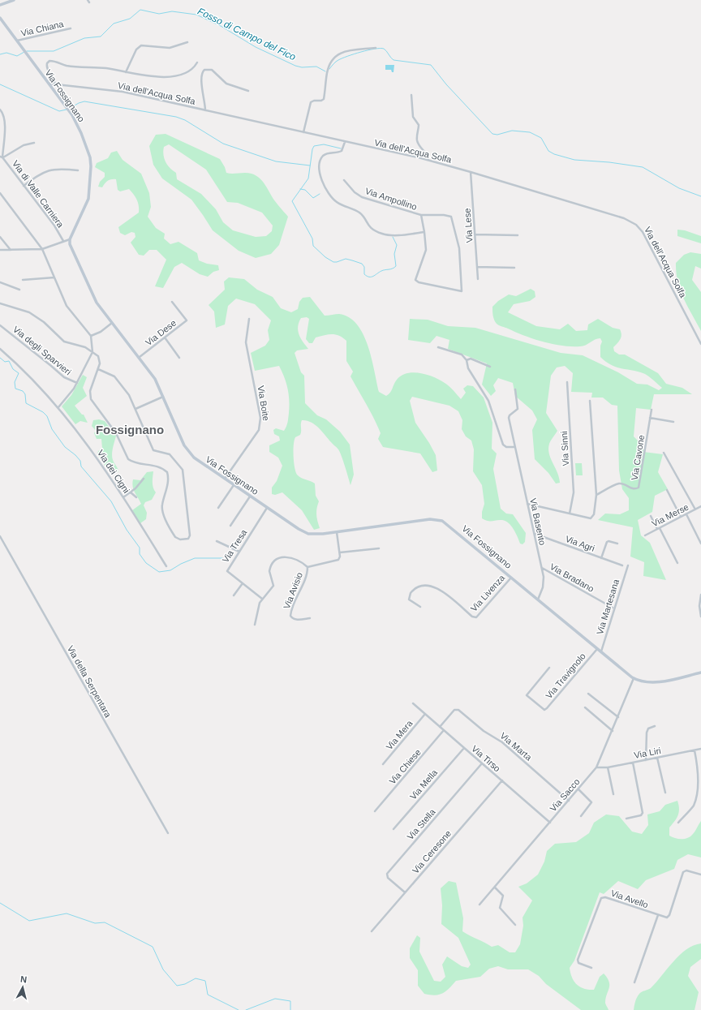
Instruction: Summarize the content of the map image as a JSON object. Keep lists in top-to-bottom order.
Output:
{
  "streets": {
    "street": [
      "Via Chiana",
      "Via dell'Acqua Solfa",
      "Via Fossignano",
      "Via di Valle Carniera",
      "Via Ampollino",
      "Via Lese",
      "Via Dese",
      "Via degli Sparvieri",
      "Via Boite",
      "Via Sinni",
      "Via Cavone",
      "Via dei Cigni",
      "Via Merse",
      "Via Basento",
      "Via Agri",
      "Via Tresa",
      "Via Bradano",
      "Via Avisio",
      "Via Livenza",
      "Via Martesana",
      "Via Travignolo",
      "Via della Serpentara",
      "Via Mera",
      "Via Marta",
      "Via Liri",
      "Via Tirso",
      "Via Chiese",
      "Via Mella",
      "Via Sacco",
      "Via Stella",
      "Via Ceresone",
      "Via Avello"
    ]
  },
  "crossings": [
    ["Via Chiana", "Via Fossignano"],
    ["Via dell'Acqua Solfa", "Via Fossignano"],
    ["Via dell'Acqua Solfa", "Via Lese"],
    ["Via Fossignano", "Via Dese"],
    ["Via Fossignano", "Via Boite"],
    ["Via Fossignano", "Via Basento"],
    ["Via Fossignano", "Via Tresa"],
    ["Via Fossignano", "Via Livenza"],
    ["Via Fossignano", "Via Martesana"],
    ["Via Fossignano", "Via Travignolo"],
    ["Via Fossignano", "Via Sacco"],
    ["Via Basento", "Via Agri"],
    ["Via Basento", "Via Bradano"],
    ["Via Tresa", "Via Avisio"],
    ["Via Mera", "Via Tirso"],
    ["Via Marta", "Via Tirso"],
    ["Via Marta", "Via Sacco"],
    ["Via Liri", "Via Sacco"],
    ["Via Tirso", "Via Chiese"],
    ["Via Tirso", "Via Mella"],
    ["Via Tirso", "Via Sacco"],
    ["Via Tirso", "Via Stella"],
    ["Via Tirso", "Via Ceresone"],
    ["Via Stella", "Via Ceresone"]
  ],
  "districts": ["Fossignano"],
  "water": ["Fosso di Campo del Fico"],
  "north": "top"
}
